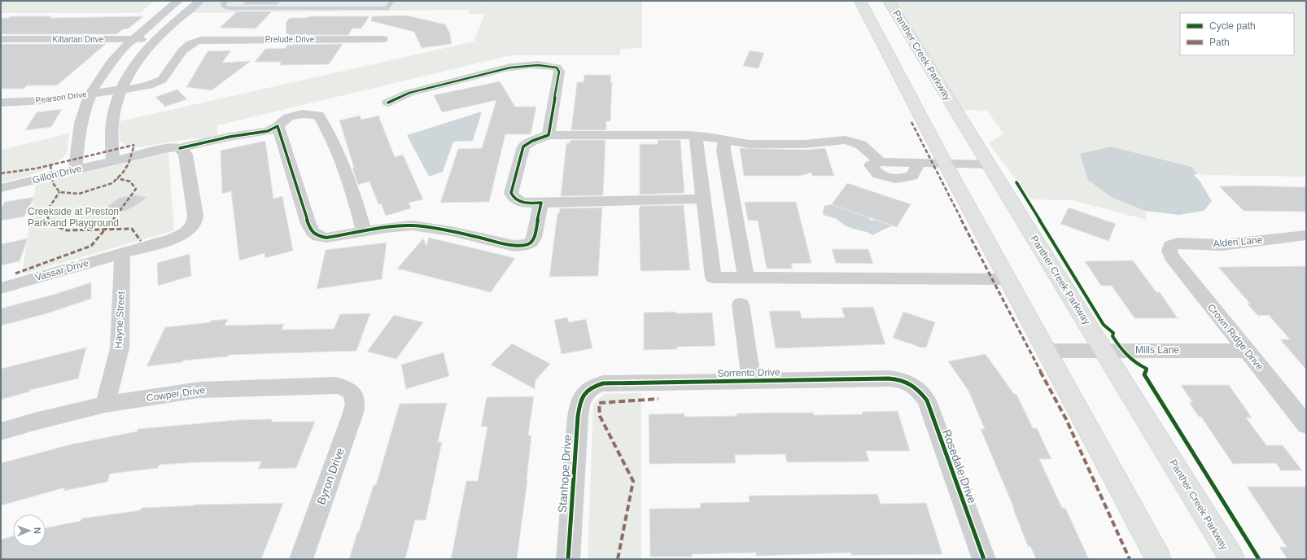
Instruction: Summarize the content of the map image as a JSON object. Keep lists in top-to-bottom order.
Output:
{
  "streets": {
    "main road": ["Panther Creek Parkway"],
    "street": [
      "Kiltartan Drive",
      "Prelude Drive",
      "Pearson Drive",
      "Gillon Drive",
      "Alden Lane",
      "Vassar Drive",
      "Hayne Street",
      "Crown Ridge Drive",
      "Mills Lane",
      "Sorrento Drive",
      "Cowper Drive",
      "Rosedale Drive",
      "Stanhope Drive",
      "Byron Drive"
    ]
  },
  "crossings": [
    ["Prelude Drive", "Pearson Drive"],
    ["Panther Creek Parkway", "Mills Lane"],
    ["Gillon Drive", "Vassar Drive"],
    ["Alden Lane", "Crown Ridge Drive"],
    ["Vassar Drive", "Hayne Street"],
    ["Hayne Street", "Cowper Drive"],
    ["Crown Ridge Drive", "Mills Lane"],
    ["Sorrento Drive", "Rosedale Drive"],
    ["Sorrento Drive", "Stanhope Drive"],
    ["Cowper Drive", "Byron Drive"]
  ],
  "parks": ["Creekside at Preston Park and Playground"],
  "legend": ["Cycle path", "Path"],
  "north": "right"
}
